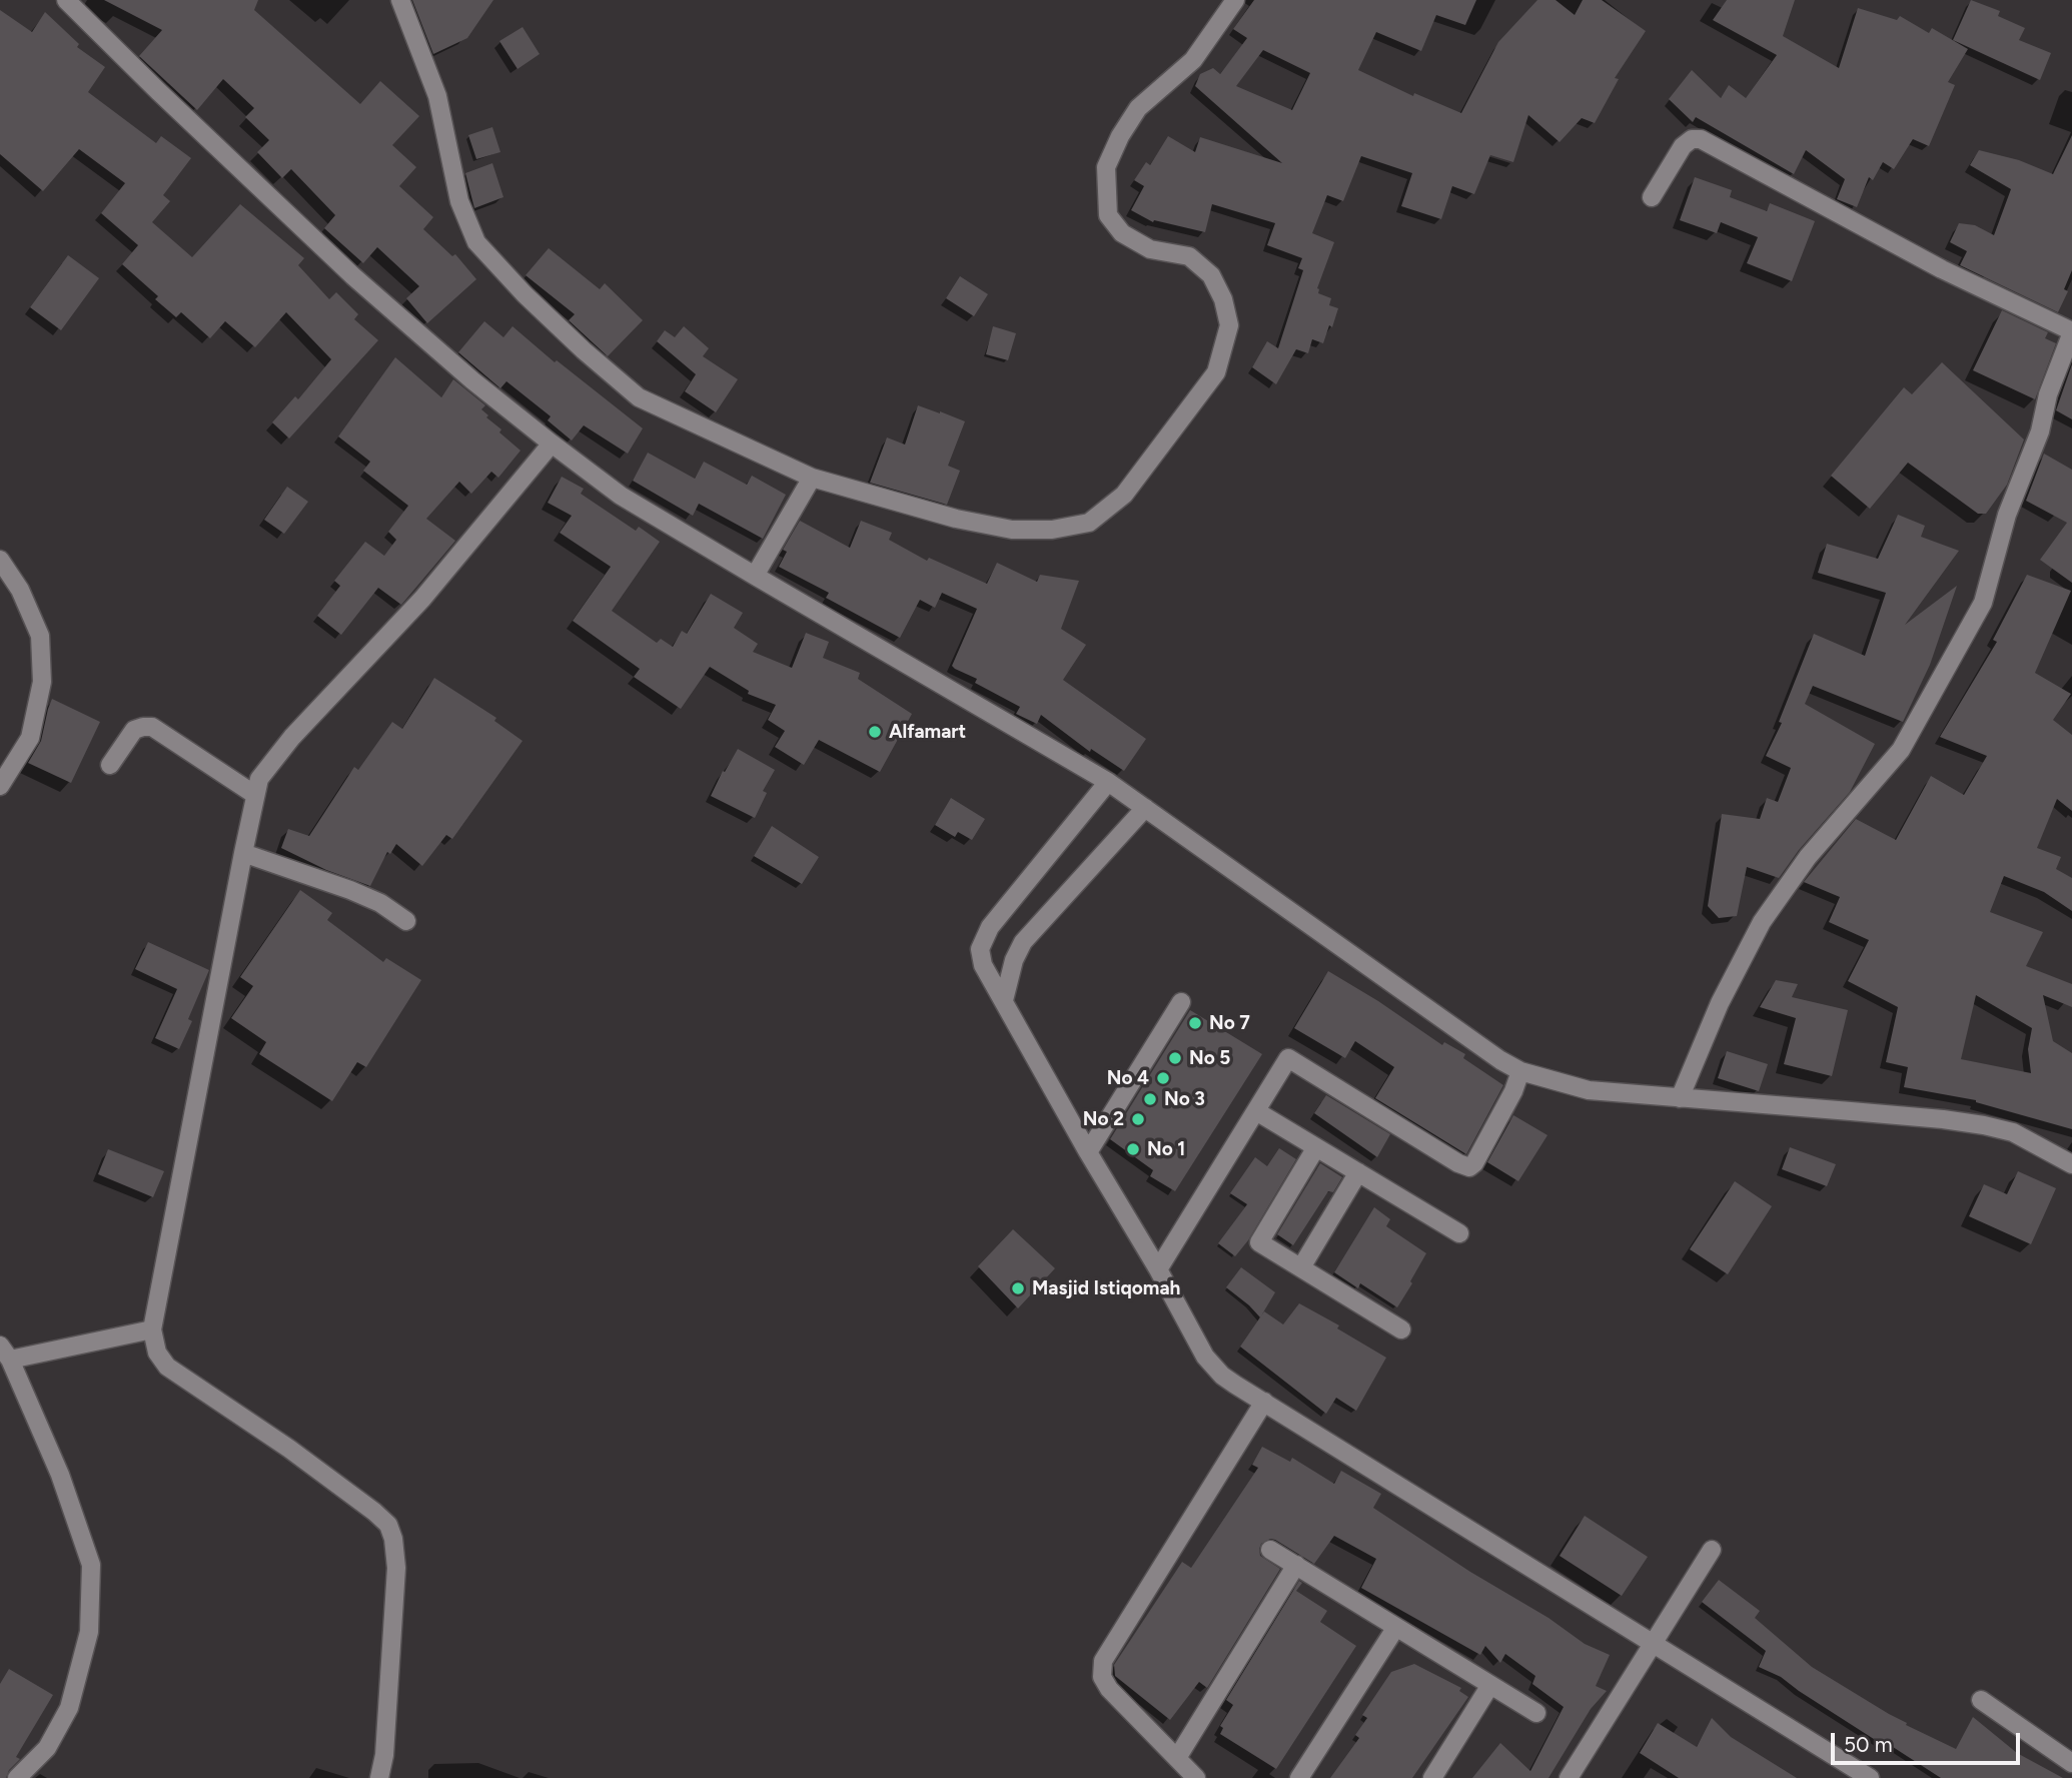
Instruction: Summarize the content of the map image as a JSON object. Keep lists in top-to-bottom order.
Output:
{
  "places": [
    "Alfamart",
    "No 7",
    "No 5",
    "No 4",
    "No 3",
    "No 2",
    "No 1",
    "Masjid Istiqomah"
  ],
  "scale_bar": "50 m"
}
